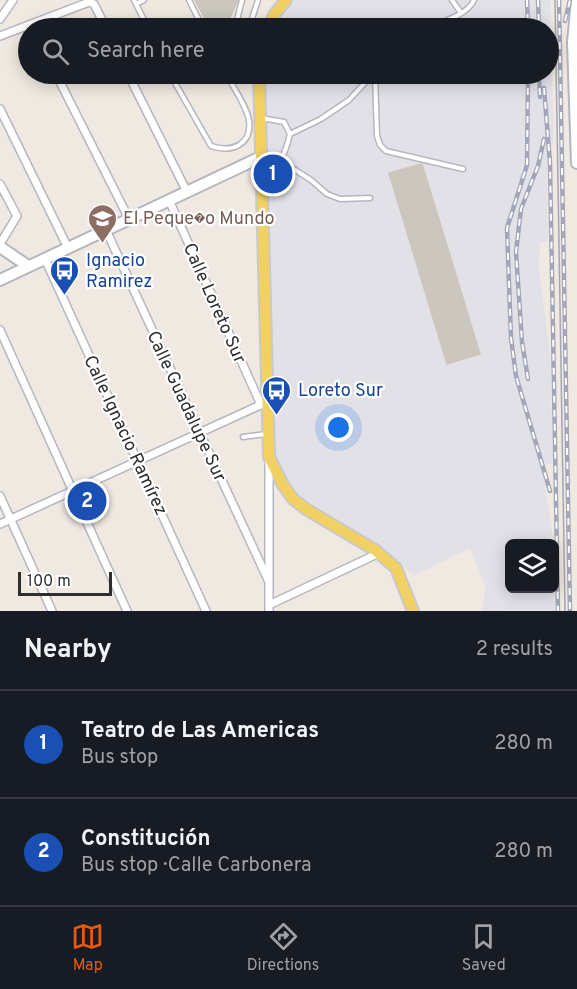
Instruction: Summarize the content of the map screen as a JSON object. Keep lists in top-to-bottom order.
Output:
{
  "streets": {
    "street": ["Calle Loreto Sur", "Calle Guadalupe Sur", "Calle Ignacio Ramírez"]
  },
  "places": {
    "school or university": ["El Peque�o Mundo"],
    "bus stop": ["Ignacio Ramirez", "Loreto Sur"]
  },
  "scale_bar": "100 m",
  "page": {
    "search": "Search here",
    "pins": ["1", "2"],
    "scale": "100 m",
    "heading": ["Nearby", "2 results"],
    "list": [
      {
        "mark": "1",
        "name": "Teatro de Las Americas",
        "note": "Bus stop",
        "value": "280 m"
      },
      {
        "mark": "2",
        "name": "Constitución",
        "note": "Bus stop · Calle Carbonera",
        "value": "280 m"
      }
    ],
    "nav": ["Map", "Directions", "Saved"]
  }
}
